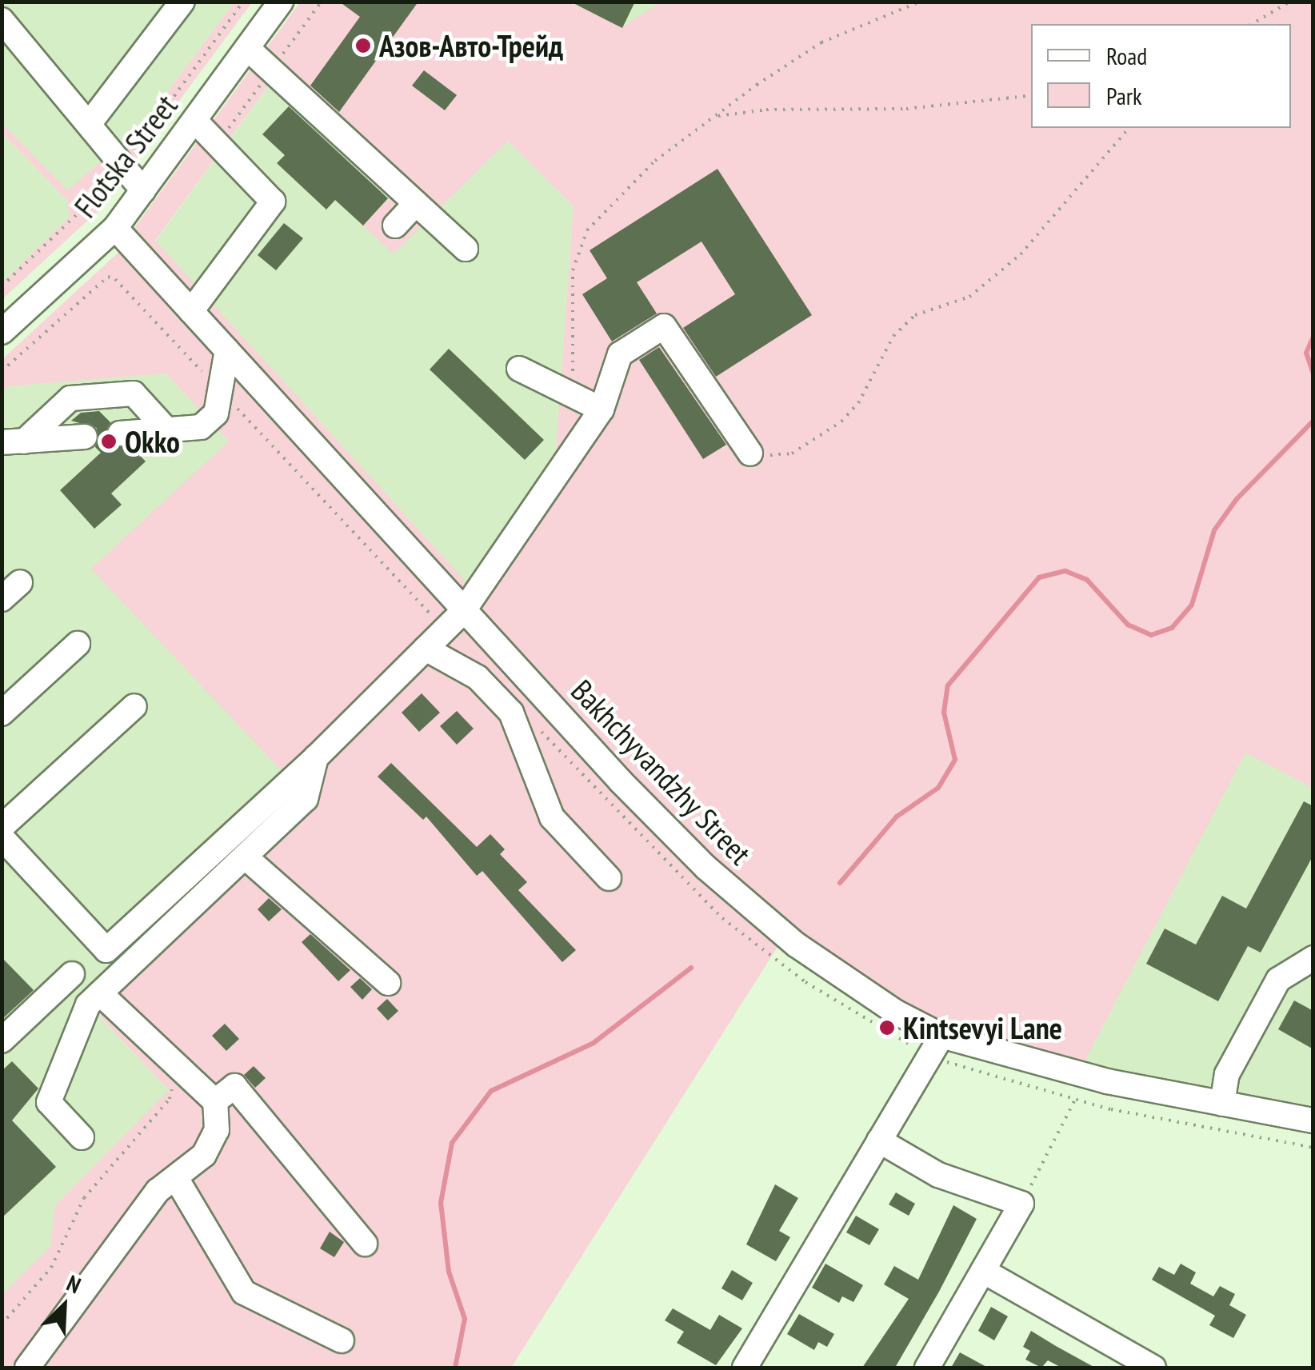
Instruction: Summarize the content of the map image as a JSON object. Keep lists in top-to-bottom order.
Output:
{
  "streets": {
    "street": ["Flotska Street", "Bakhchyvandzhy Street"]
  },
  "crossings": [
    ["Flotska Street", "Bakhchyvandzhy Street"]
  ],
  "places": ["Азов-Авто-Трейд", "Okko", "Kintsevyi Lane"],
  "legend": ["Road", "Park"],
  "north": "top right"
}
